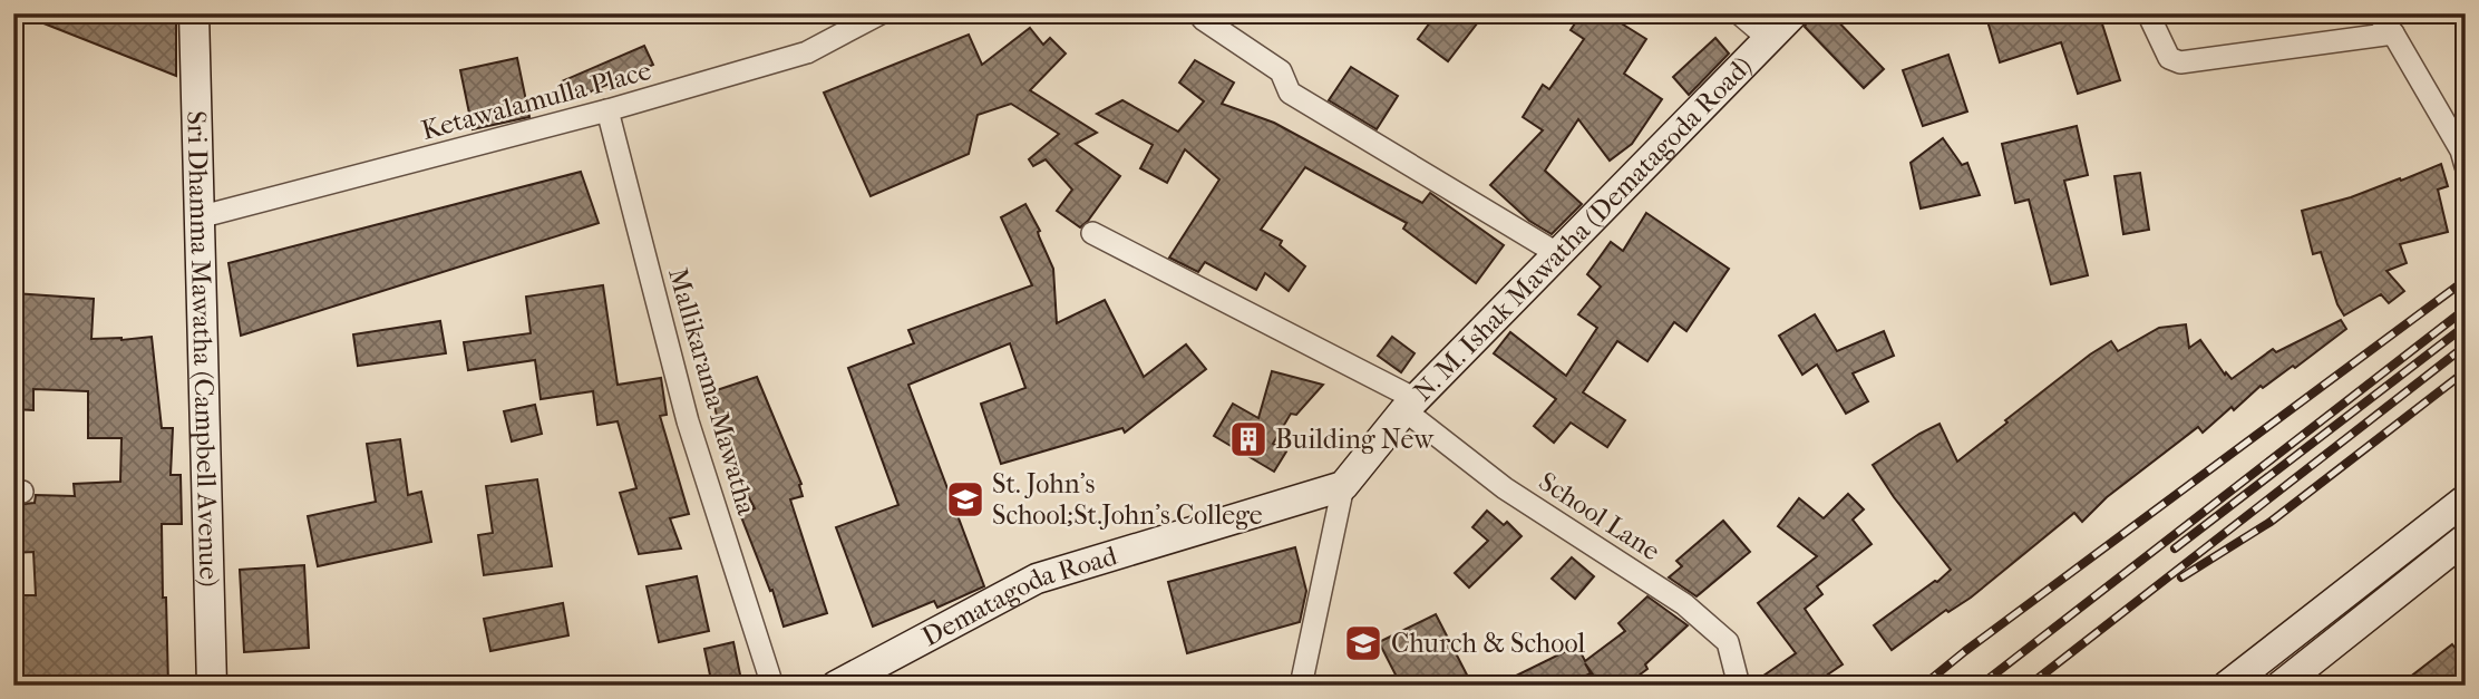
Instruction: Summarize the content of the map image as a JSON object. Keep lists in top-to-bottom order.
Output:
{
  "streets": {
    "main road": ["N. M. Ishak Mawatha (Dematagoda Road)", "Sri Dhamma Mawatha (Campbell Avenue)", "Dematagoda Road"],
    "street": ["Ketawalamulla Place", "Mallikarama Mawatha", "School Lane"]
  },
  "crossings": [
    ["Ketawalamulla Place", "Sri Dhamma Mawatha (Campbell Avenue)"],
    ["Ketawalamulla Place", "Mallikarama Mawatha"],
    ["N. M. Ishak Mawatha (Dematagoda Road)", "School Lane"]
  ],
  "places": {
    "building": ["Building New"],
    "school or university": ["St. John's School;St.John's College", "Church & School"]
  }
}
